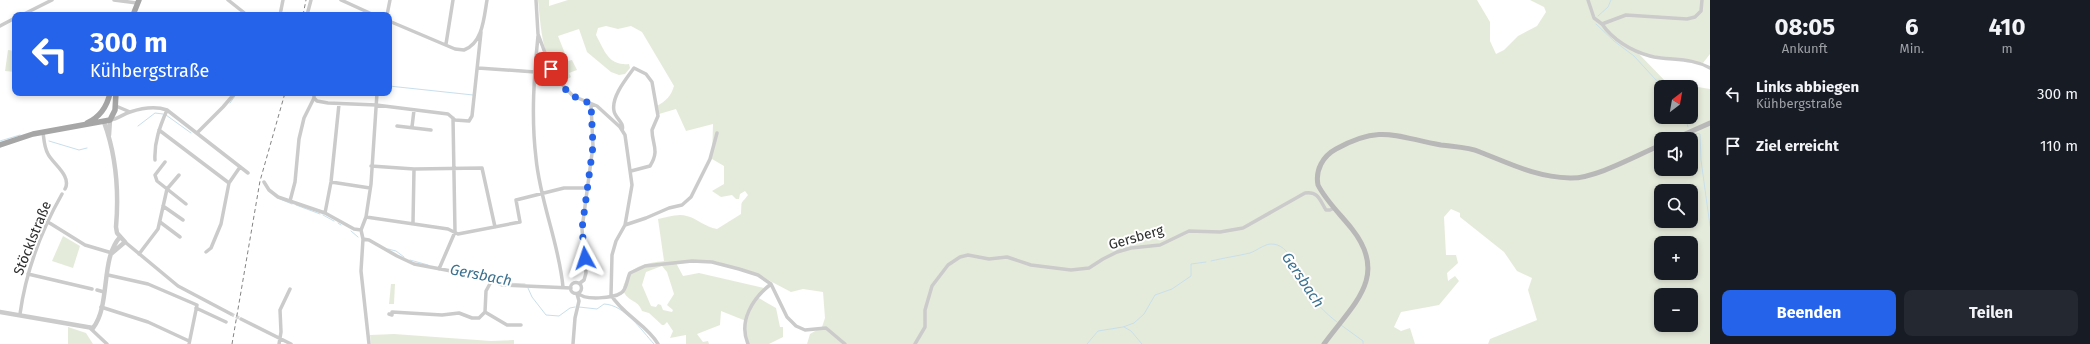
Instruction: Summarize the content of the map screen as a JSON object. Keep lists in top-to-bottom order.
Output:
{
  "streets": {
    "street": ["Gersberg", "Stöcklstraße"]
  },
  "water": ["Gersbach"],
  "north": "top right",
  "page": {
    "eta": [
      "08:05",
      "Ankunft",
      "6",
      "Min.",
      "410",
      "m"
    ],
    "turn": ["300 m", "Kühbergstraße"],
    "list": [
      {
        "name": "Links abbiegen",
        "note": "Kühbergstraße",
        "value": "300 m"
      },
      {
        "name": "Ziel erreicht",
        "value": "110 m"
      }
    ],
    "map_buttons": ["+", "−"],
    "buttons": ["Beenden", "Teilen"]
  }
}
